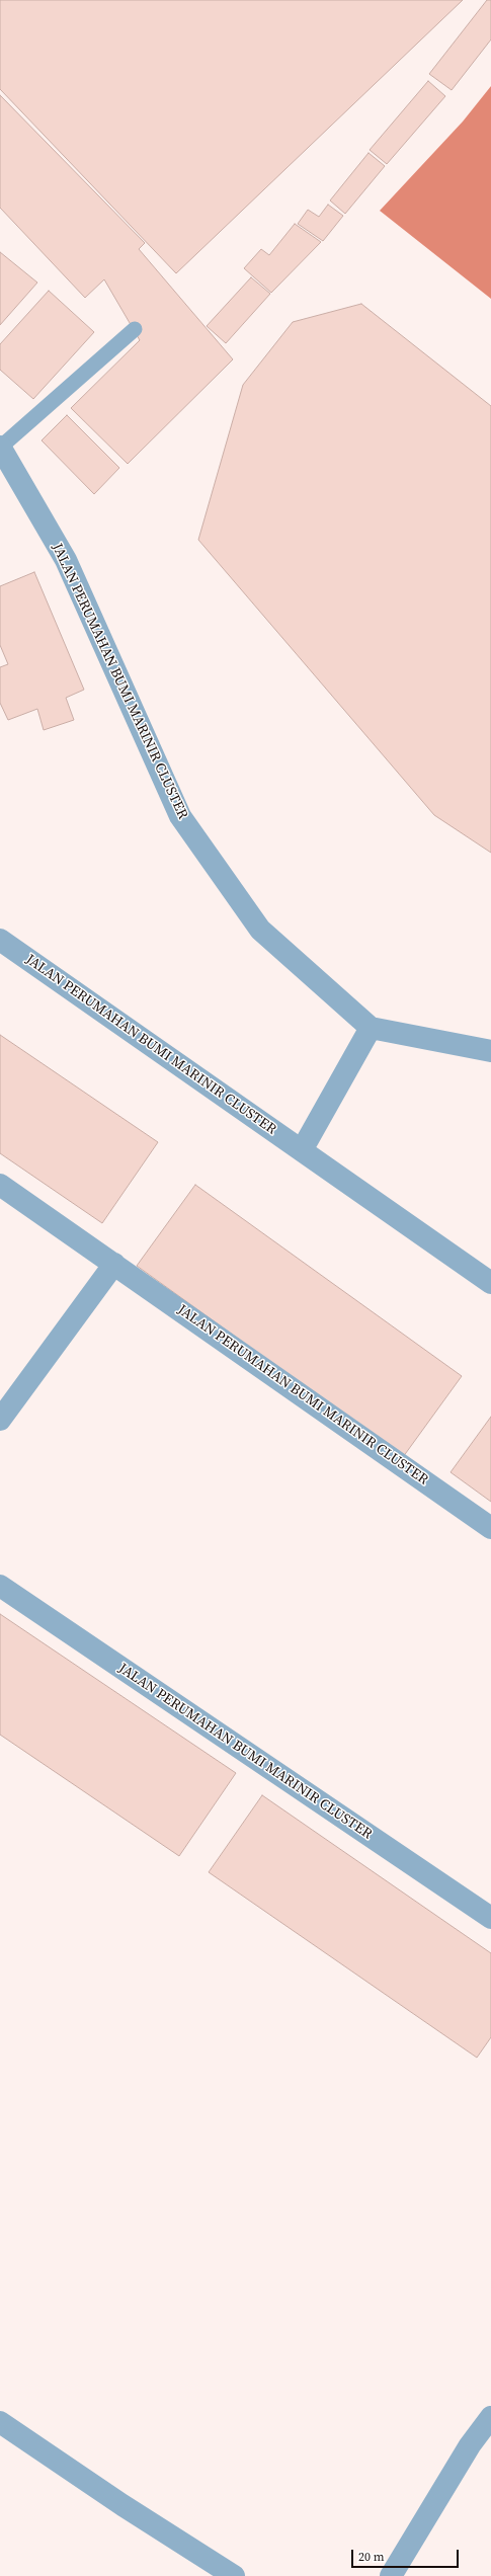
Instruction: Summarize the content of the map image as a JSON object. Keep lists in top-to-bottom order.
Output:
{
  "streets": {
    "street": ["JALAN PERUMAHAN BUMI MARINIR CLUSTER"]
  },
  "scale_bar": "20 m"
}
